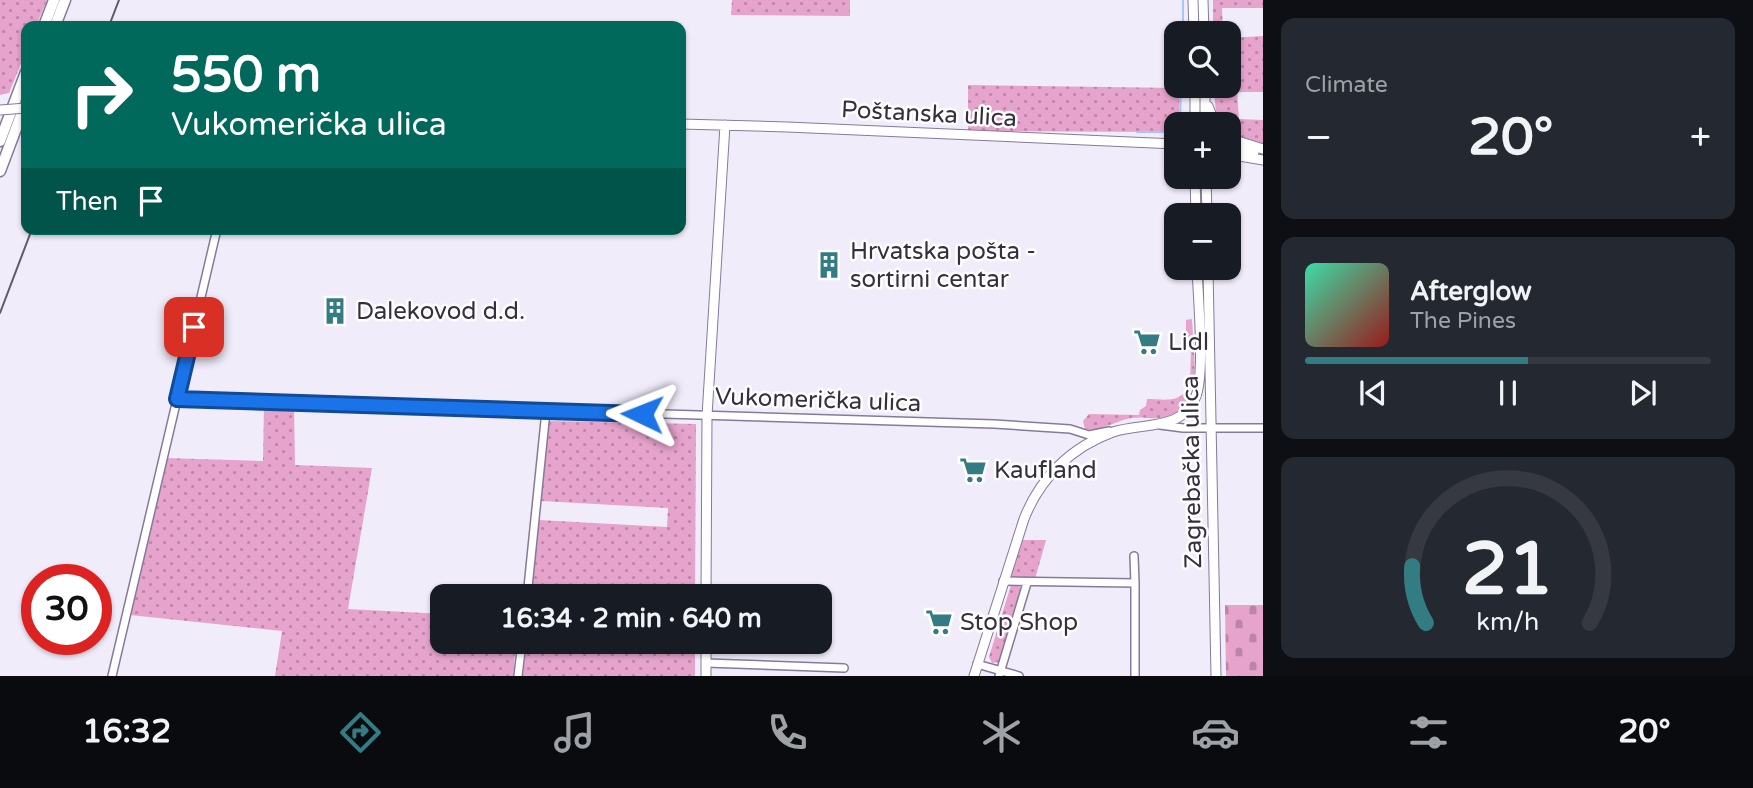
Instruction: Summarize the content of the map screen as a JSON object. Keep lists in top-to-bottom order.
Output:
{
  "streets": {
    "main road": ["Poštanska ulica", "Zagrebačka ulica"],
    "street": ["Vukomerička ulica"]
  },
  "places": {
    "building": ["Hrvatska pošta - sortirni centar", "Dalekovod d.d."],
    "supermarket": ["Lidl", "Kaufland", "Stop Shop"]
  },
  "page": {
    "tile": "Climate",
    "map_buttons": ["+", "−"],
    "turn": ["550 m", "Vukomerička ulica"],
    "heat": ["−", "20°", "+"],
    "then": "Then",
    "song": ["Afterglow", "The Pines"],
    "limit": "30",
    "trip": "16:34 · 2 min · 640 m",
    "tabs": ["16:32", "20°"],
    "gauge": ["21", "km/h"]
  }
}
